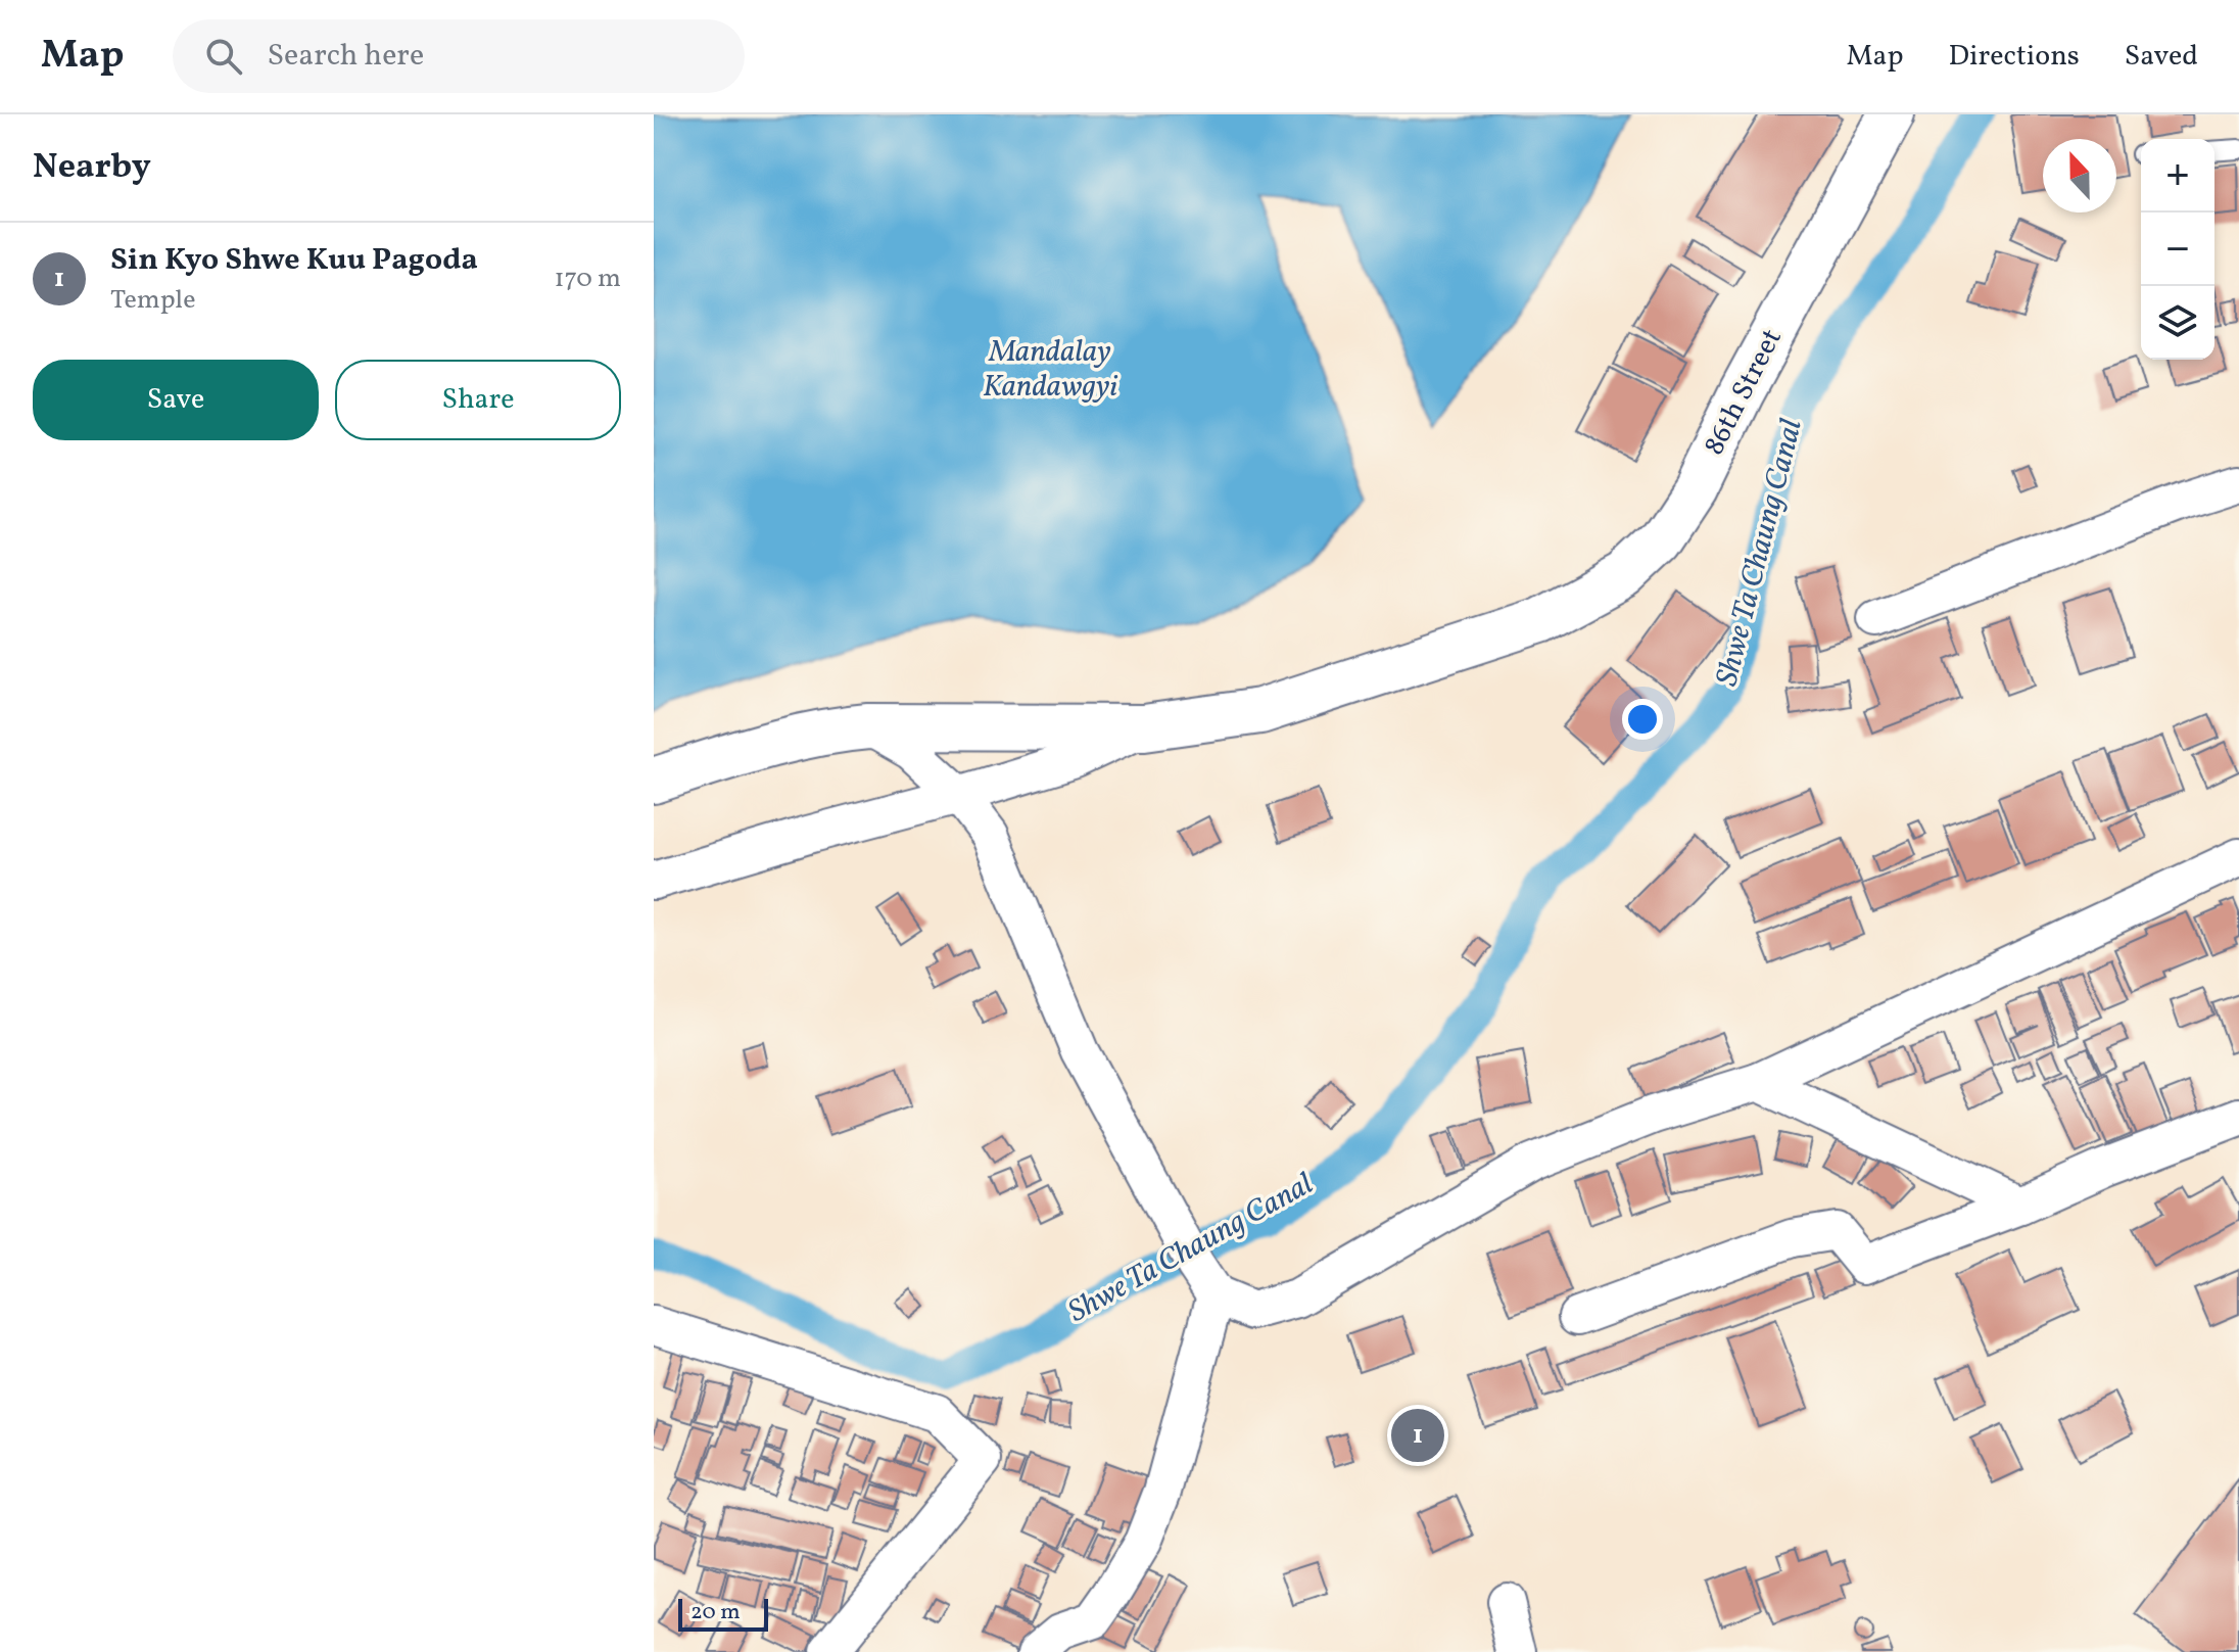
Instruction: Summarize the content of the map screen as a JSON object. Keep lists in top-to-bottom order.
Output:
{
  "streets": {
    "main road": ["86th Street"]
  },
  "water": ["Mandalay Kandawgyi", "Shwe Ta Chaung Canal"],
  "scale_bar": "20 m",
  "north": "top",
  "page": {
    "header": "Map",
    "search": "Search here",
    "nav": ["Map", "Directions", "Saved"],
    "heading": "Nearby",
    "map_buttons": ["+", "−"],
    "list": [
      {
        "mark": "1",
        "name": "Sin Kyo Shwe Kuu Pagoda",
        "note": "Temple",
        "value": "170 m"
      }
    ],
    "buttons": ["Save", "Share"],
    "pins": "1",
    "scale": "20 m"
  }
}
